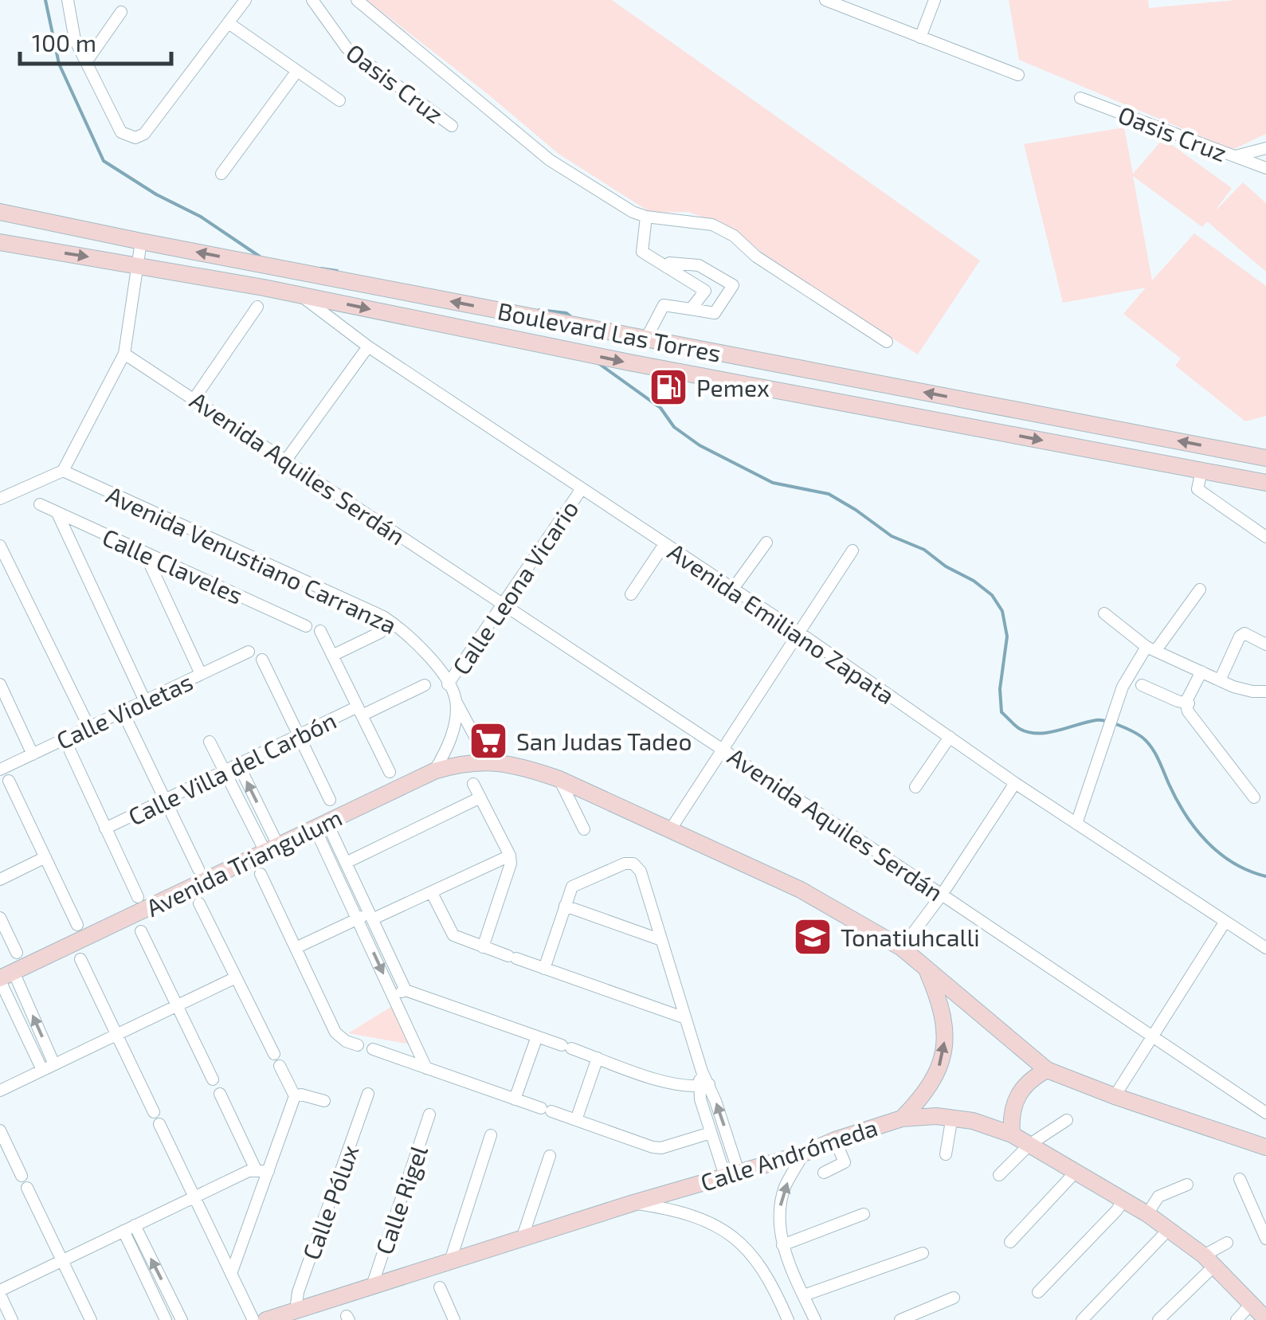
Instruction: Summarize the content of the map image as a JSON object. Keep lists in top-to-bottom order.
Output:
{
  "streets": {
    "main road": ["Boulevard Las Torres", "Avenida Triangulum", "Calle Andrómeda"],
    "street": [
      "Oasis Cruz",
      "Avenida Aquiles Serdán",
      "Avenida Venustiano Carranza",
      "Calle Claveles",
      "Calle Leona Vicario",
      "Avenida Emiliano Zapata",
      "Calle Violetas",
      "Calle Villa del Carbón",
      "Calle Rigel",
      "Calle Pólux"
    ]
  },
  "crossings": [
    ["Boulevard Las Torres", "Avenida Emiliano Zapata"],
    ["Avenida Aquiles Serdán", "Calle Leona Vicario"],
    ["Avenida Venustiano Carranza", "Calle Leona Vicario"],
    ["Avenida Venustiano Carranza", "Avenida Triangulum"],
    ["Calle Leona Vicario", "Avenida Emiliano Zapata"],
    ["Calle Andrómeda", "Calle Rigel"],
    ["Calle Andrómeda", "Calle Pólux"]
  ],
  "places": {
    "fuel station": ["Pemex"],
    "supermarket": ["San Judas Tadeo"],
    "school or university": ["Tonatiuhcalli"]
  },
  "scale_bar": "100 m"
}
